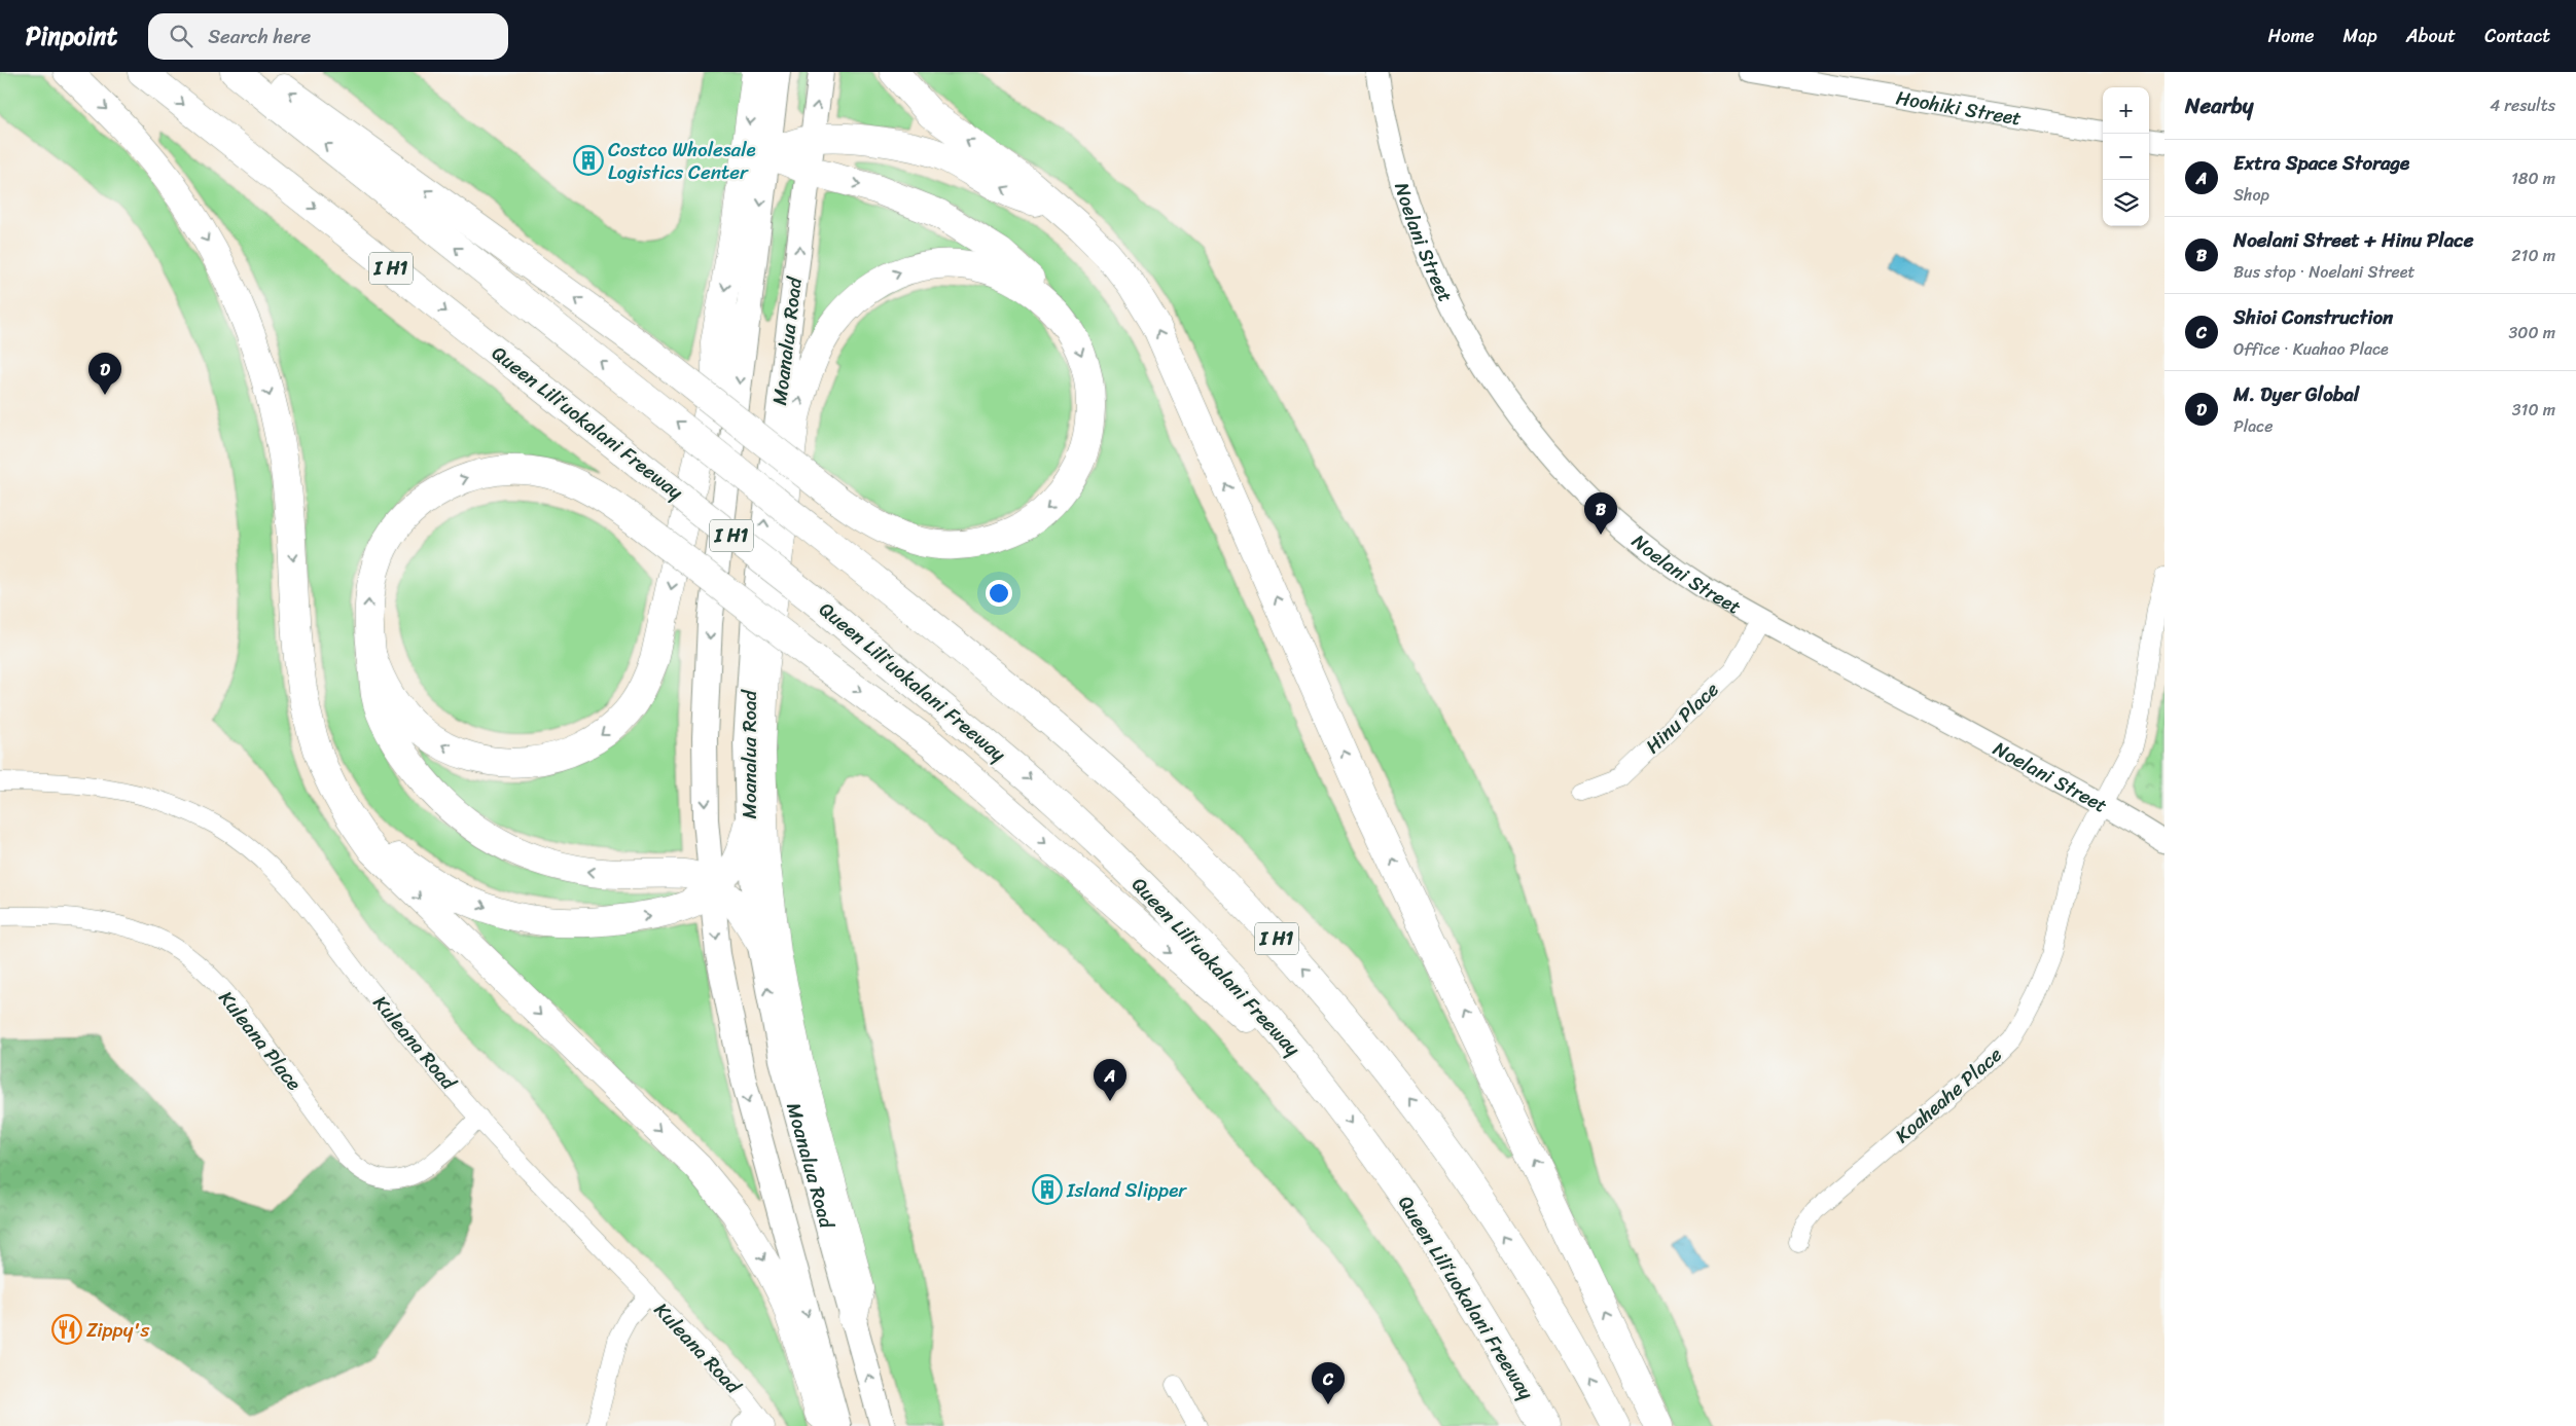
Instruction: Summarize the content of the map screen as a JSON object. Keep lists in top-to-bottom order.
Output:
{
  "streets": {
    "highway": ["I H1", "Queen Liliʻuokalani Freeway"],
    "main road": ["Moanalua Road"],
    "street": [
      "Hoohiki Street",
      "Noelani Street",
      "Hinu Place",
      "Kuleana Place",
      "Kuleana Road",
      "Koaheahe Place"
    ]
  },
  "crossings": [
    ["Noelani Street", "Hinu Place"],
    ["Noelani Street", "Koaheahe Place"],
    ["Kuleana Place", "Kuleana Road"]
  ],
  "places": {
    "building": ["Costco Wholesale Logistics Center", "Island Slipper"],
    "restaurant": ["Zippy's"]
  },
  "page": {
    "header": "Pinpoint",
    "search": "Search here",
    "nav": [
      "Home",
      "Map",
      "About",
      "Contact"
    ],
    "heading": ["Nearby", "4 results"],
    "map_buttons": ["+", "−"],
    "list": [
      {
        "mark": "A",
        "name": "Extra Space Storage",
        "note": "Shop",
        "value": "180 m"
      },
      {
        "mark": "B",
        "name": "Noelani Street + Hinu Place",
        "note": "Bus stop · Noelani Street",
        "value": "210 m"
      },
      {
        "mark": "C",
        "name": "Shioi Construction",
        "note": "Office · Kuahao Place",
        "value": "300 m"
      },
      {
        "mark": "D",
        "name": "M. Dyer Global",
        "note": "Place",
        "value": "310 m"
      }
    ],
    "pins": [
      "D",
      "B",
      "A",
      "C"
    ]
  }
}
